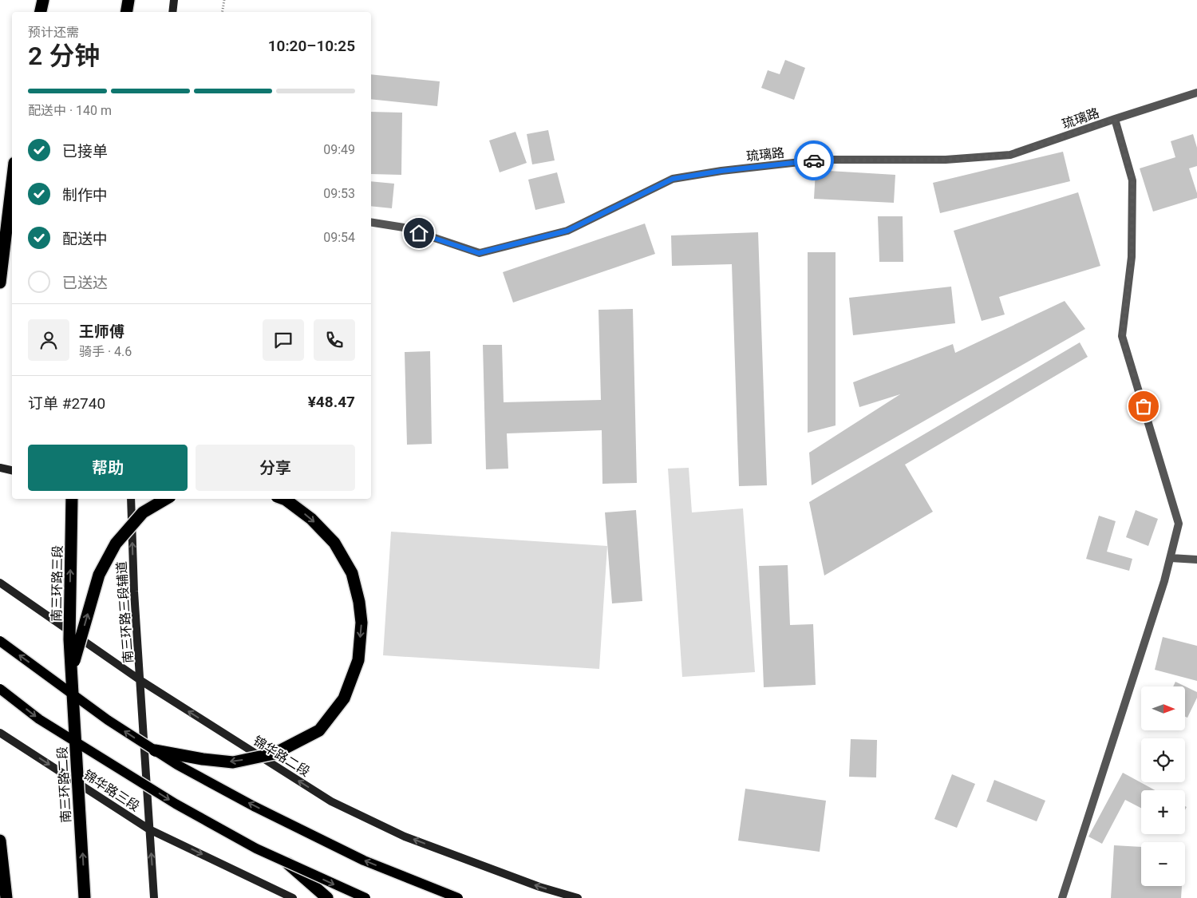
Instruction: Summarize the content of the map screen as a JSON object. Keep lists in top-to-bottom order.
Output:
{
  "streets": {
    "highway": ["南三环路三段", "南三环路二段"],
    "main road": ["南三环路三段辅道", "锦华路二段", "锦华路三段"],
    "street": ["琉璃路"]
  },
  "crossings": [
    ["南三环路三段", "南三环路二段"],
    ["南三环路三段辅道", "锦华路二段"],
    ["南三环路三段辅道", "锦华路三段"]
  ],
  "one_way": ["南三环路三段", "南三环路三段辅道", "南三环路二段"],
  "north": "right",
  "page": {
    "heading": ["2 分钟", "预计还需", "10:20–10:25"],
    "panel": [
      "王师傅",
      "骑手 · 4.6",
      "订单 #2740",
      "¥48.47"
    ],
    "bar": "配送中 · 140 m",
    "list": [
      ["已接单", "09:49"],
      ["制作中", "09:53"],
      ["配送中", "09:54"],
      "已送达"
    ],
    "buttons": ["帮助", "分享"],
    "map_buttons": ["+", "−"]
  }
}
